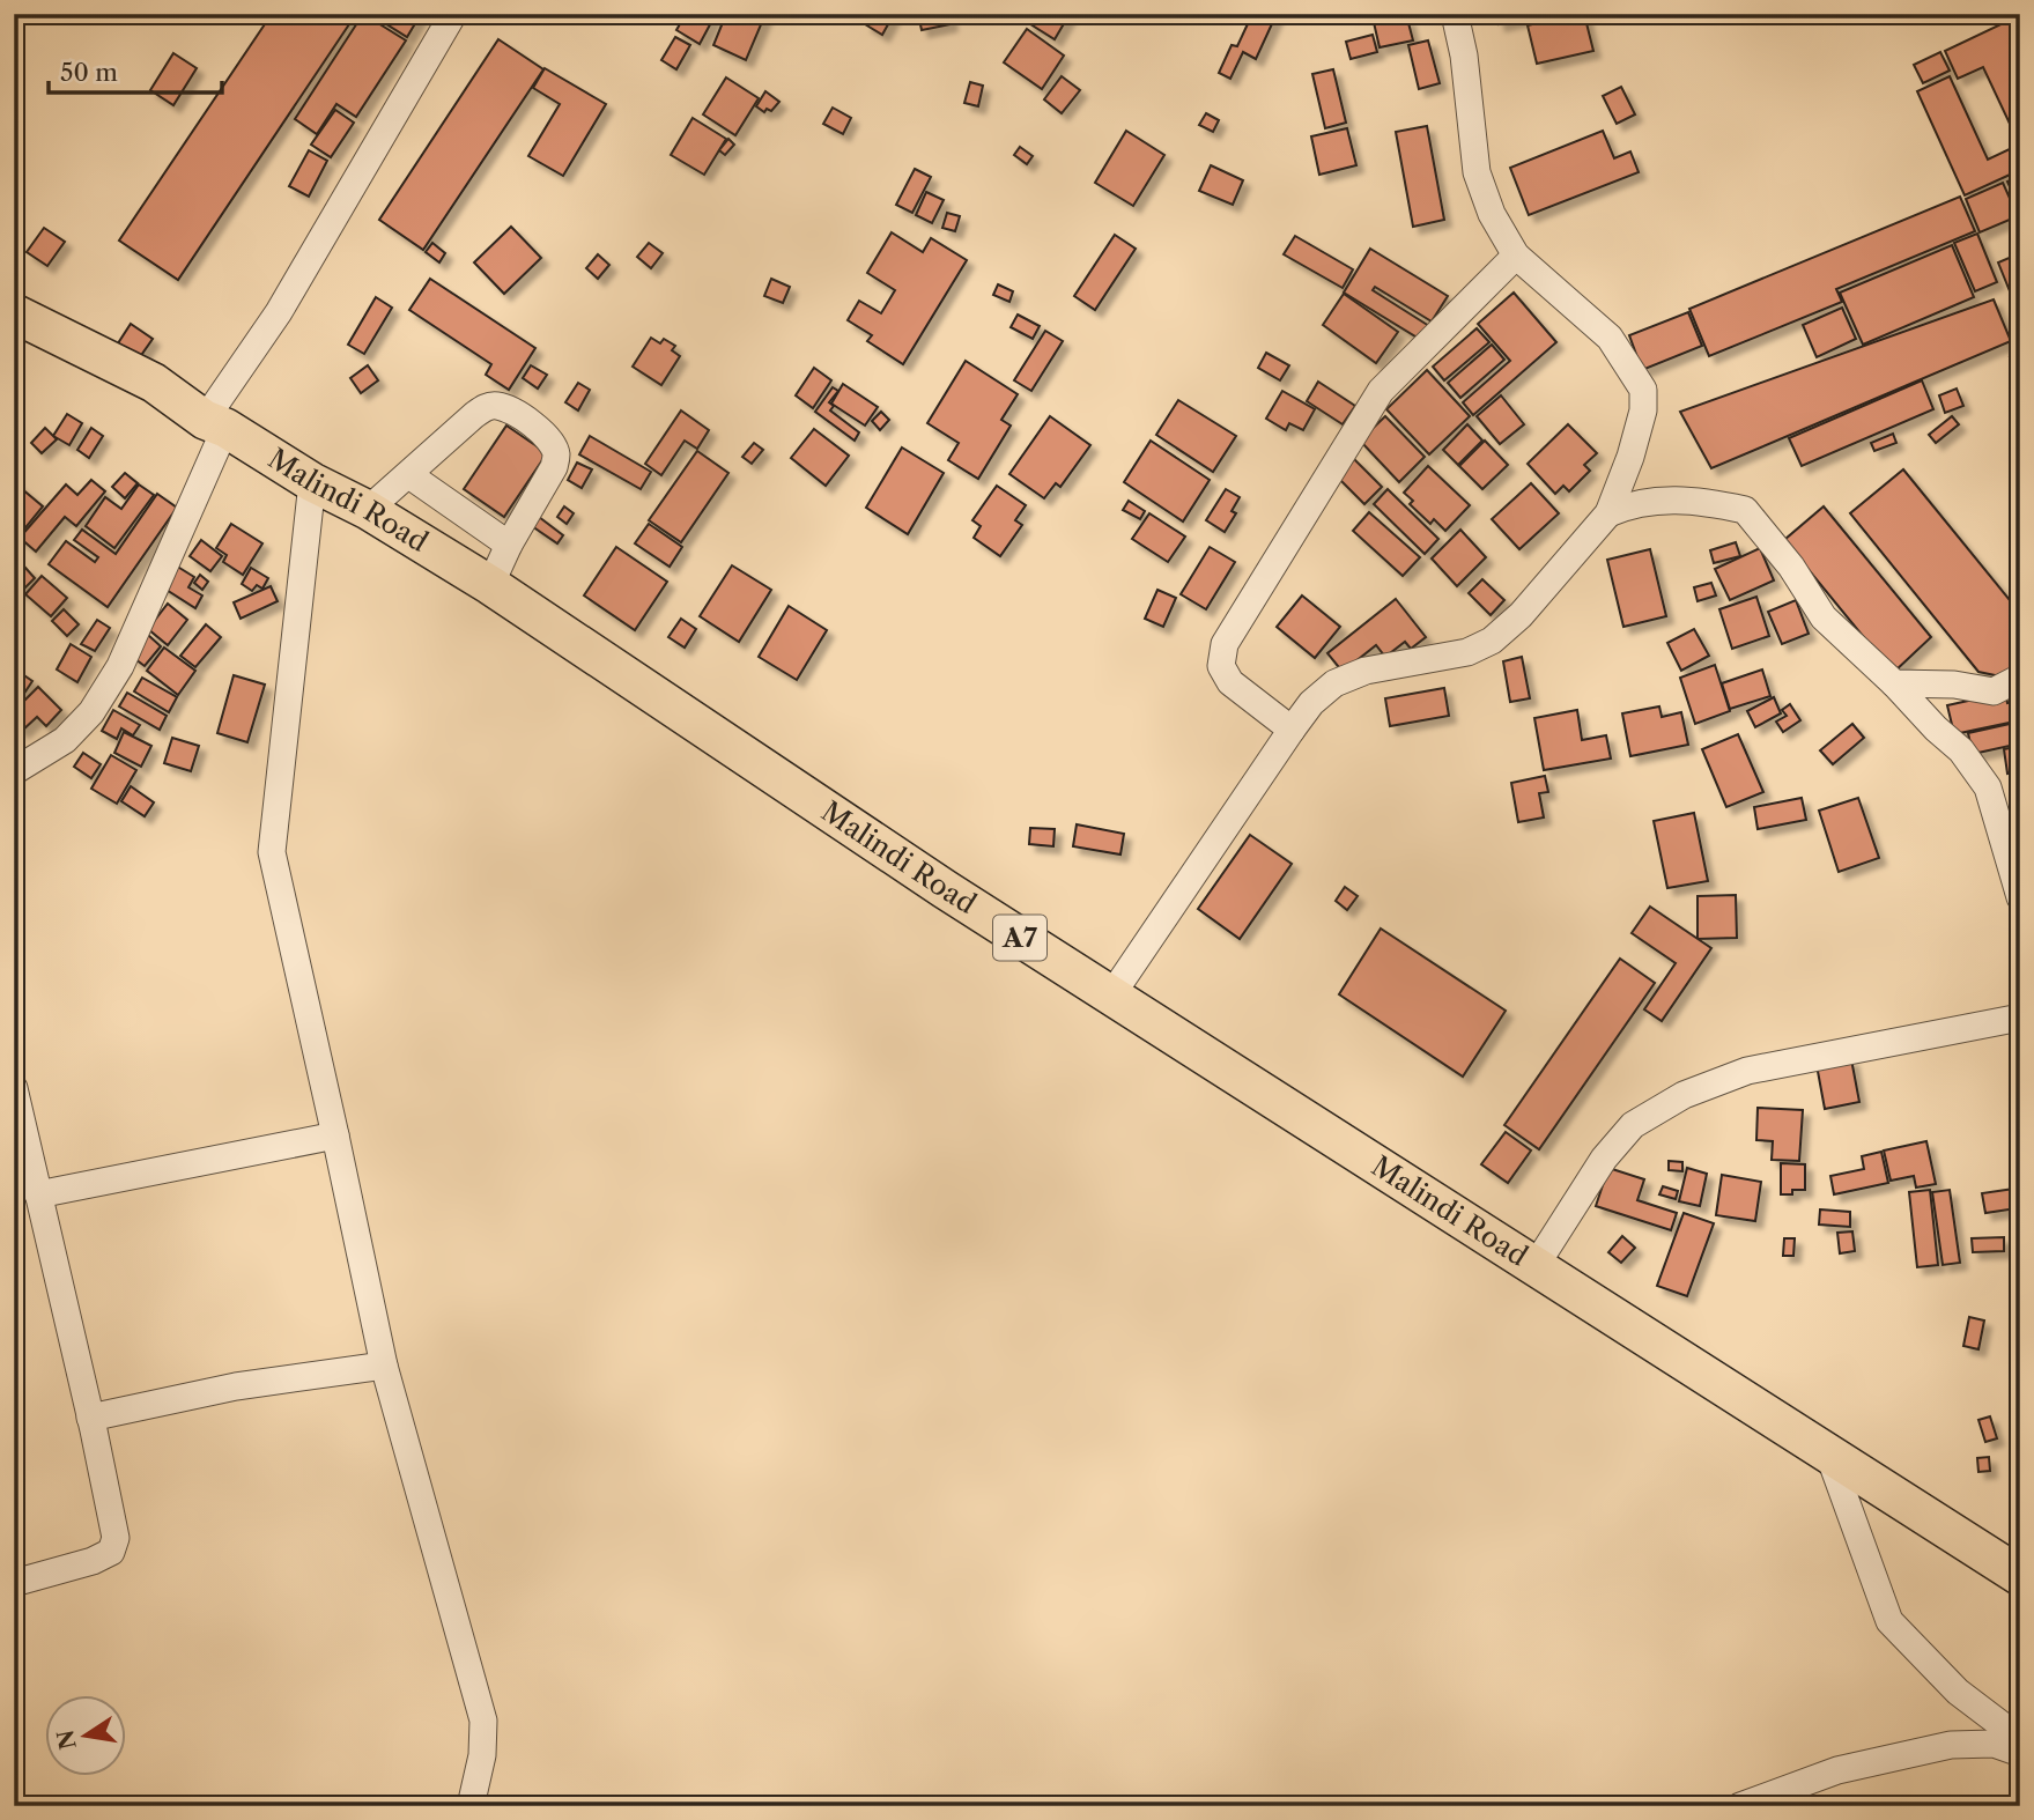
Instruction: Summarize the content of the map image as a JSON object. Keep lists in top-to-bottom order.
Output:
{
  "streets": {
    "highway": ["Malindi Road", "A7"]
  },
  "scale_bar": "50 m",
  "north": "left"
}
